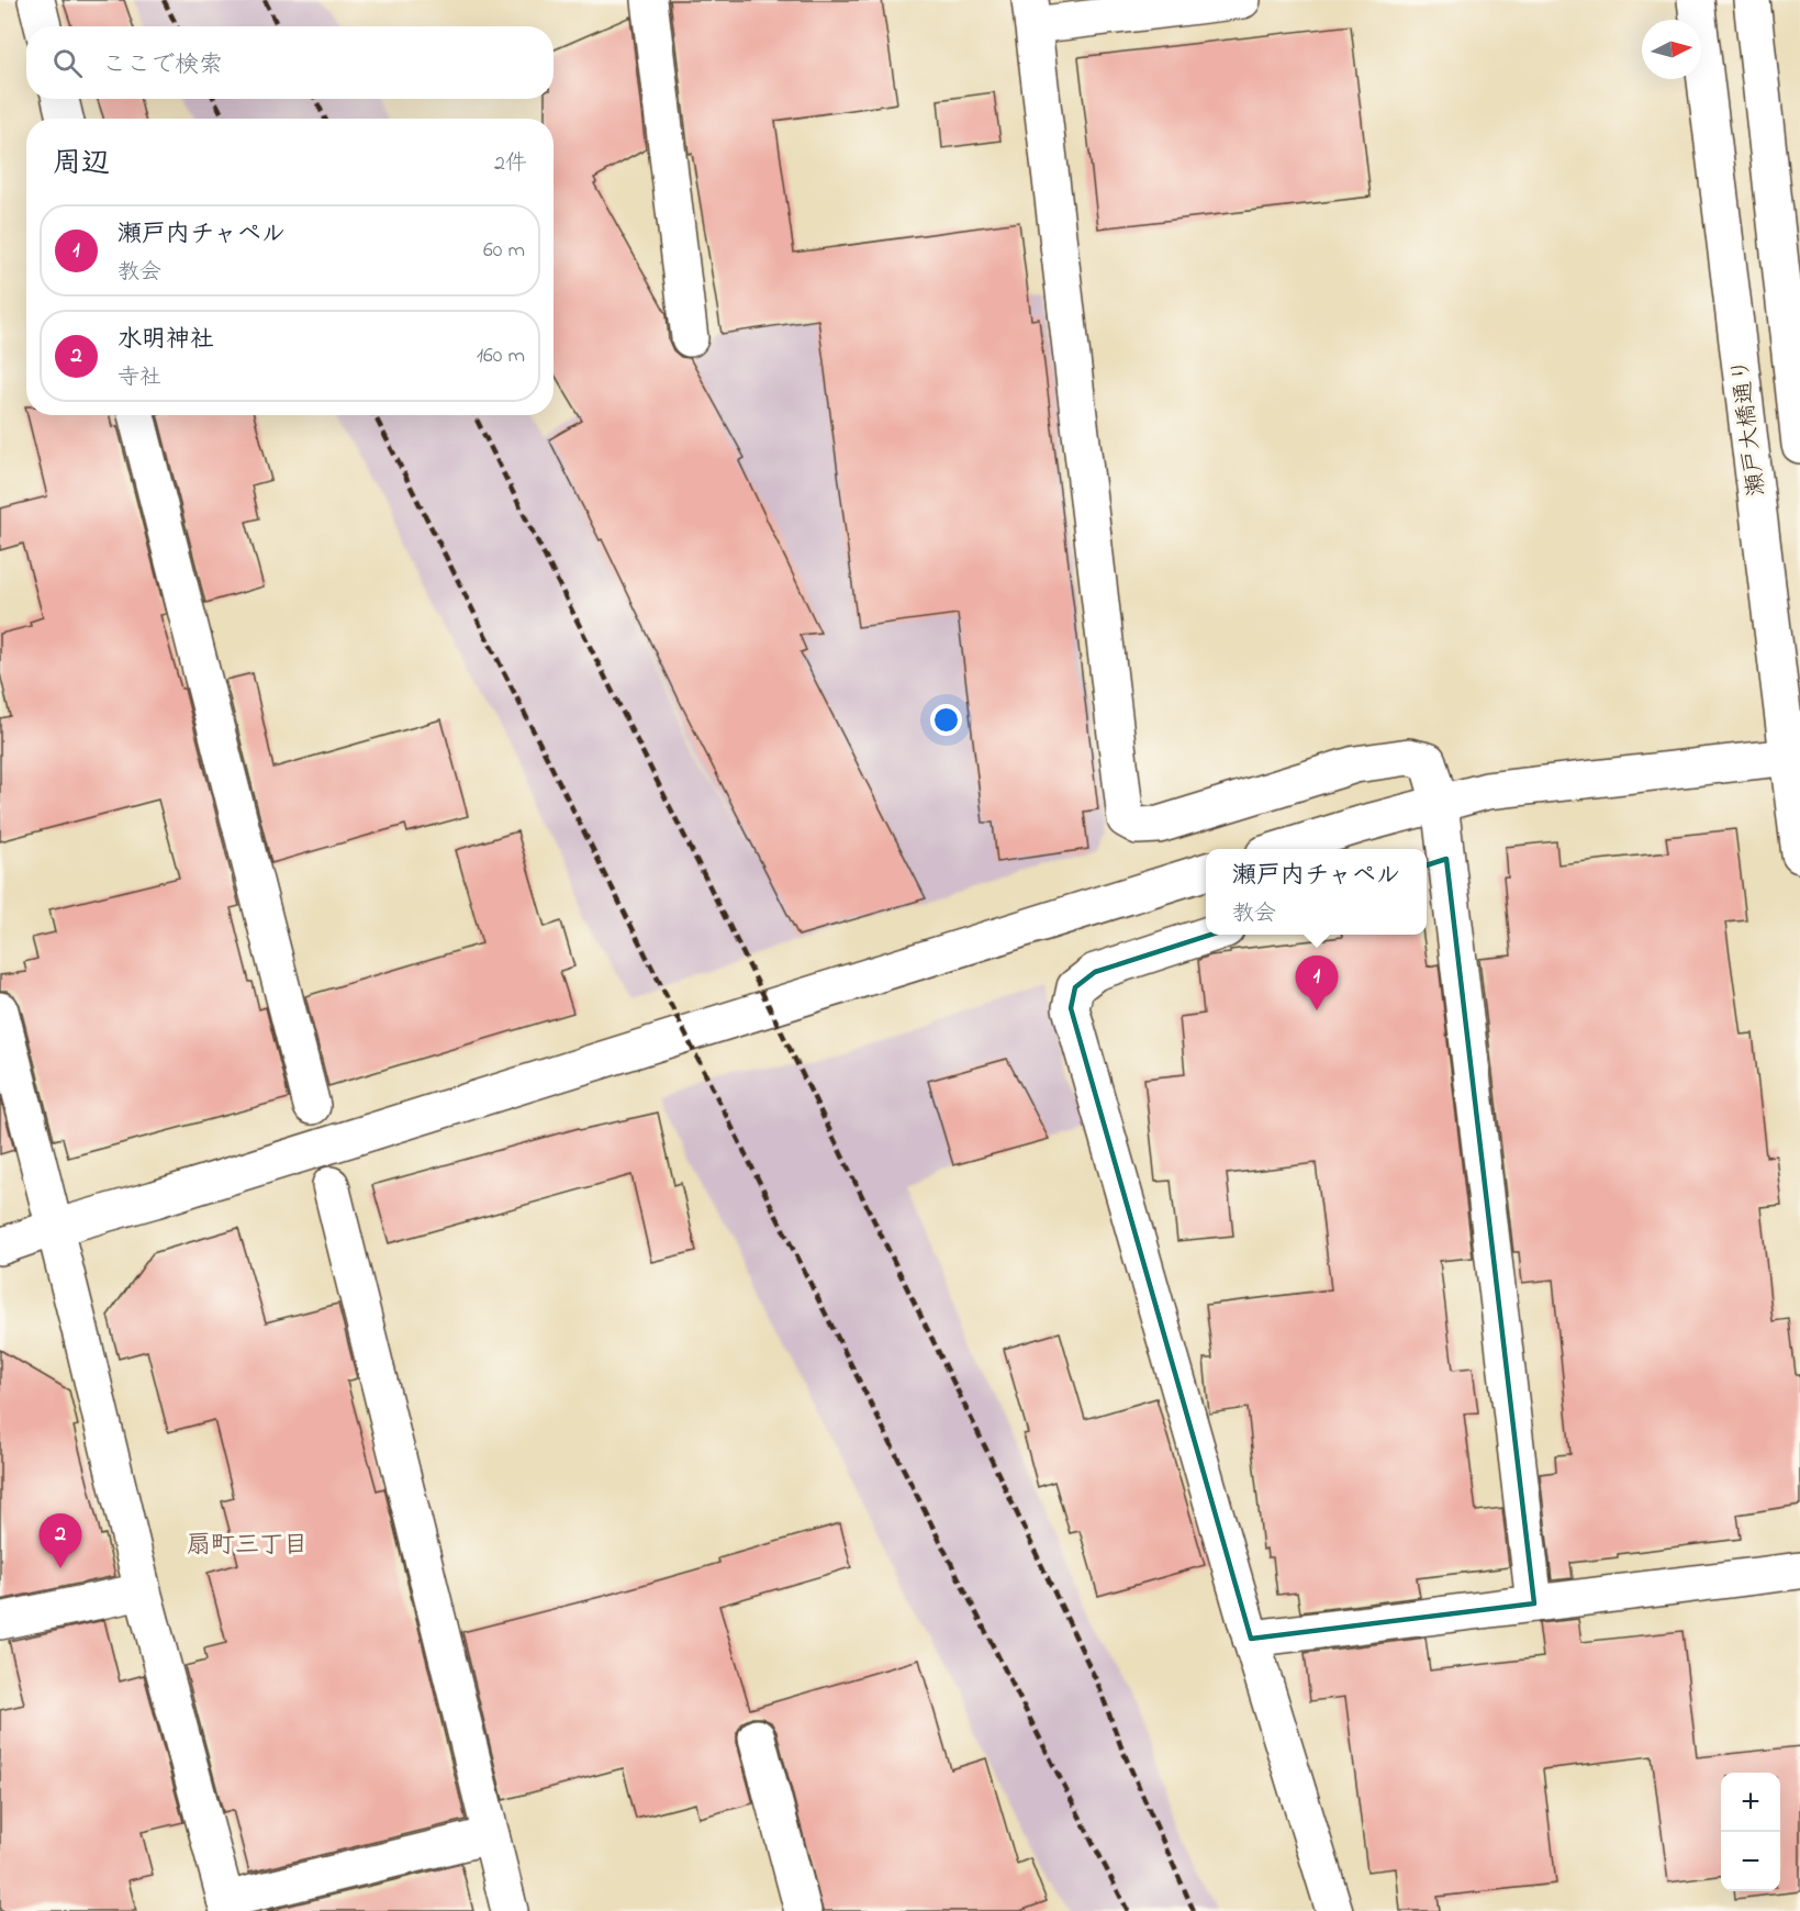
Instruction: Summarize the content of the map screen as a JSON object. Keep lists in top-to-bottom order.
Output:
{
  "streets": {
    "street": ["瀬戸大橋通り"]
  },
  "districts": ["扇町三丁目"],
  "north": "right",
  "page": {
    "search": "ここで検索",
    "heading": ["周辺", "2件"],
    "list": [
      {
        "mark": "1",
        "name": "瀬戸内チャペル",
        "note": "教会",
        "value": "60 m"
      },
      {
        "mark": "2",
        "name": "水明神社",
        "note": "寺社",
        "value": "160 m"
      }
    ],
    "popup": ["瀬戸内チャペル", "教会"],
    "pins": ["1", "2"],
    "map_buttons": ["+", "−"]
  }
}
